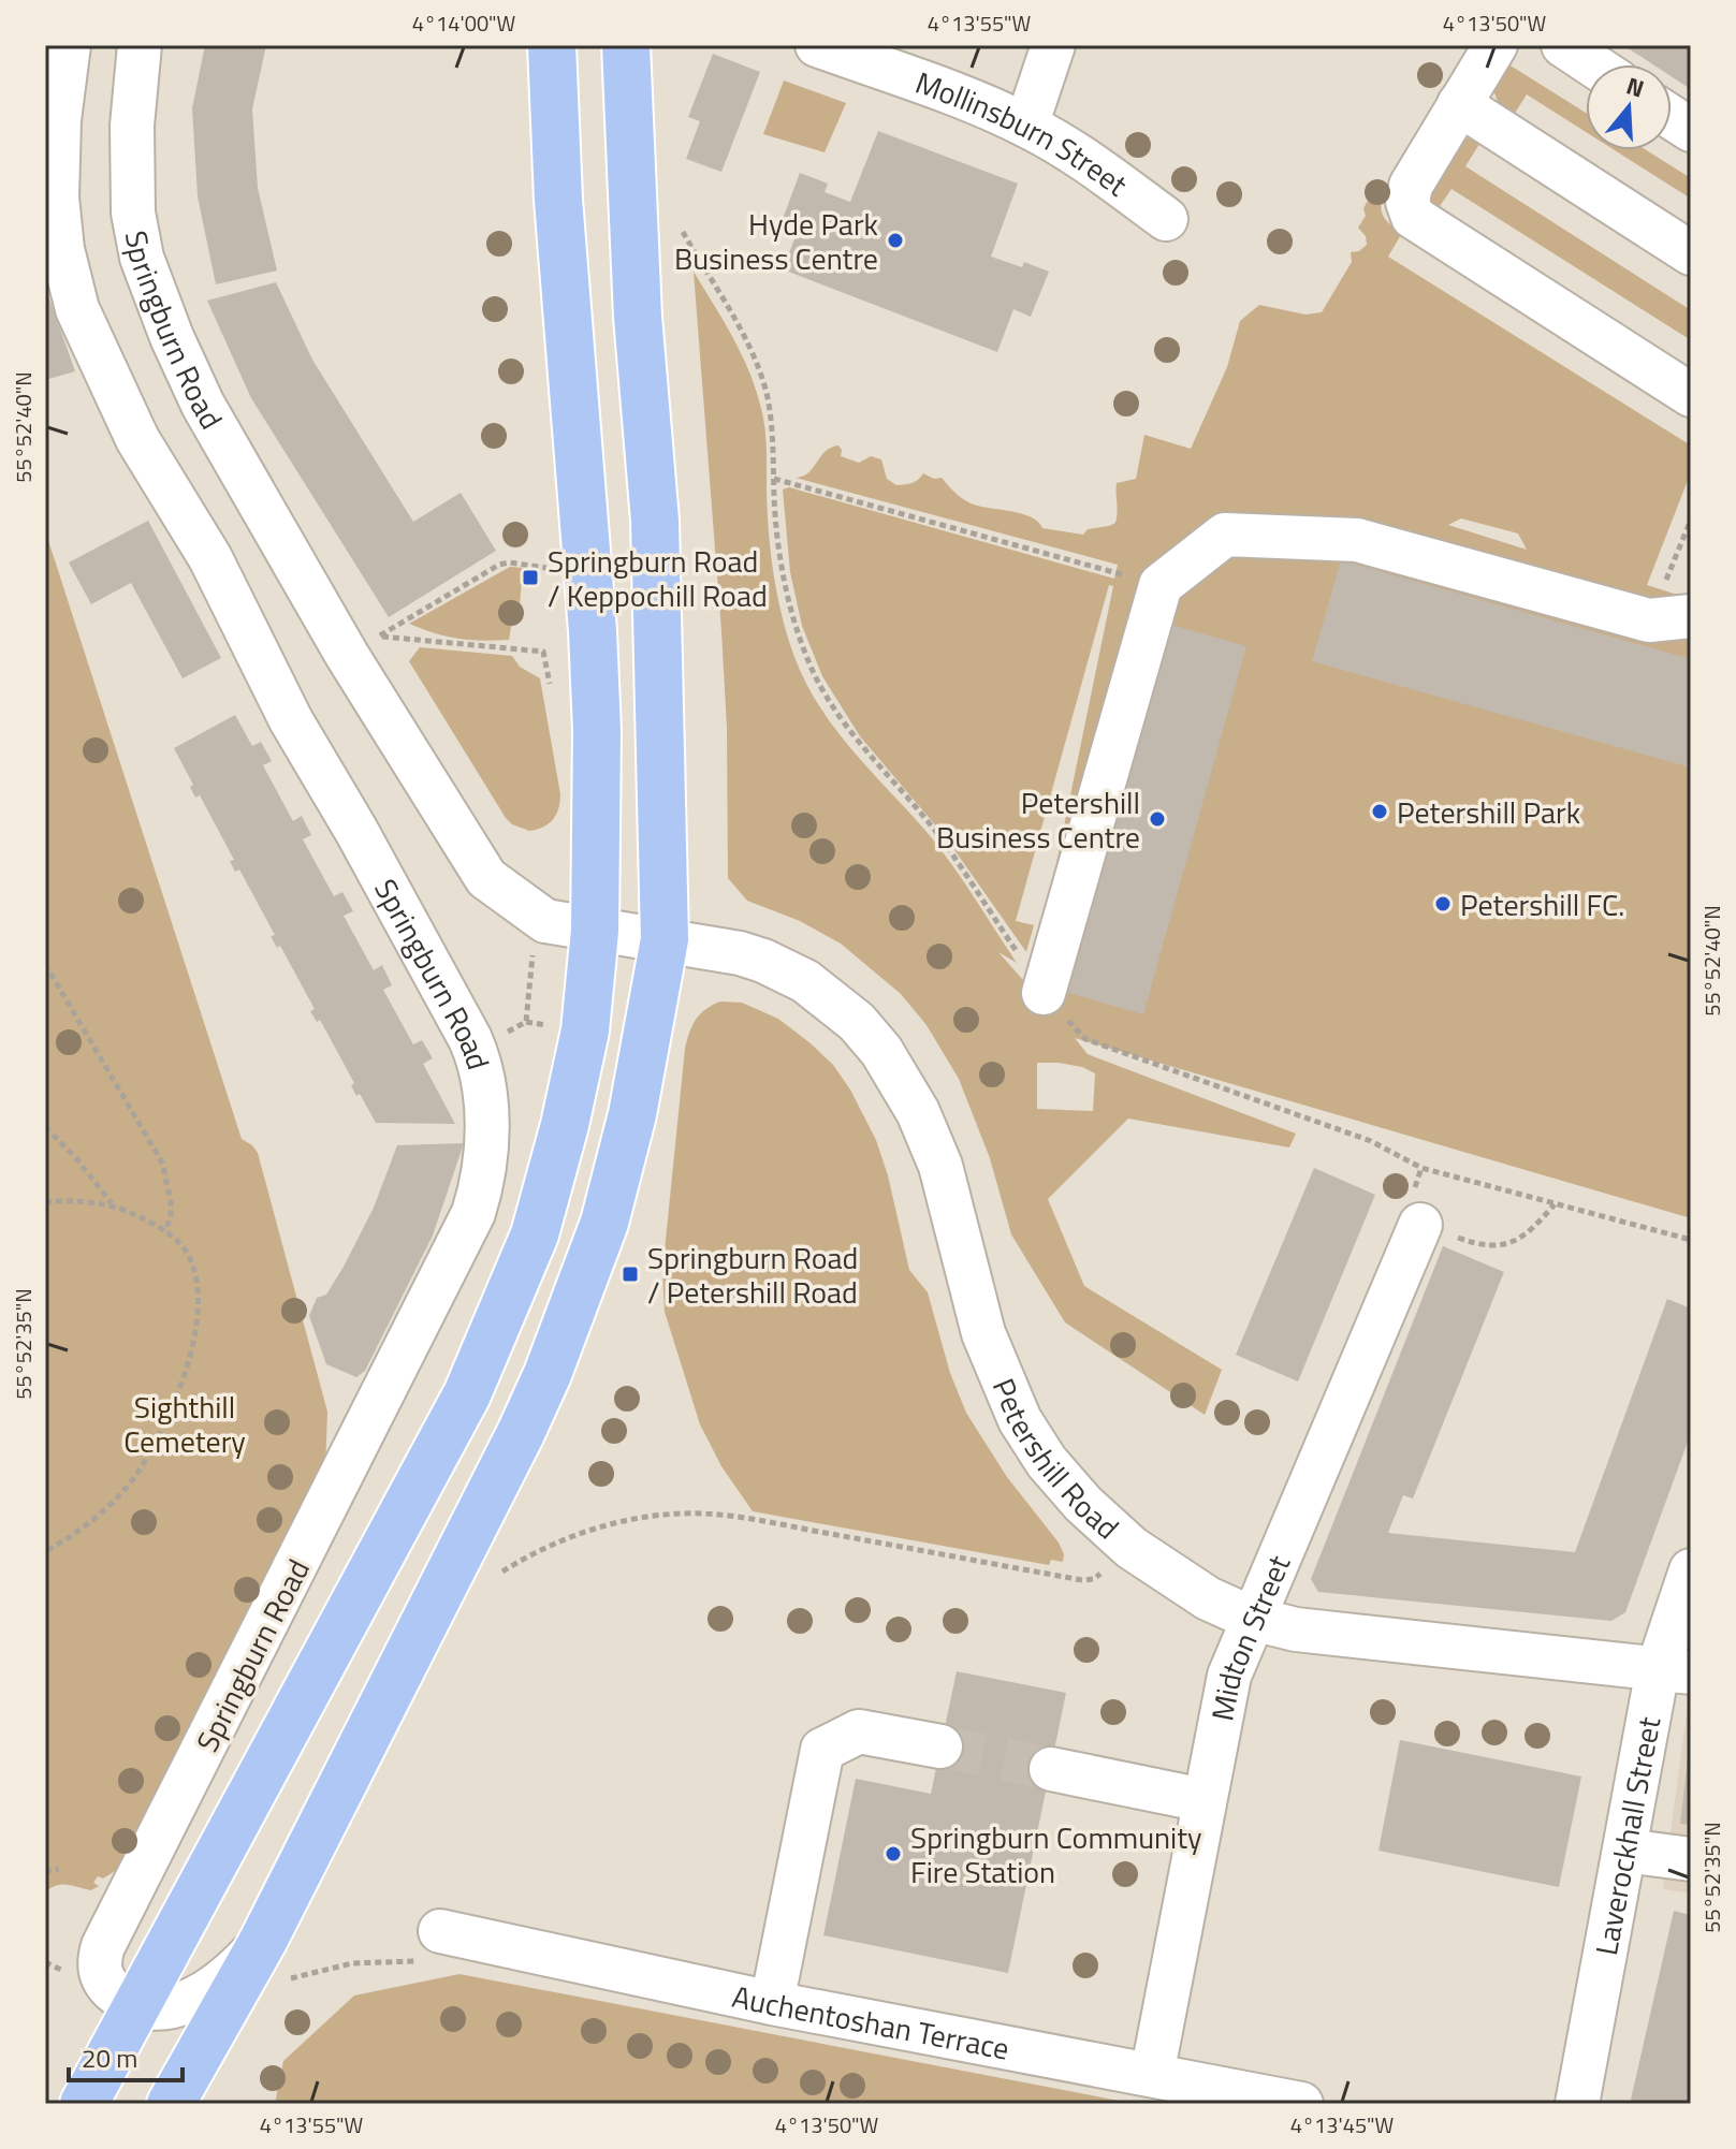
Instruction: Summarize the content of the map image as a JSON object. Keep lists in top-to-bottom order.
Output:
{
  "streets": {
    "main road": ["Springburn Road"],
    "street": [
      "Mollinsburn Street",
      "Petershill Road",
      "Midton Street",
      "Laverockhall Street",
      "Auchentoshan Terrace"
    ]
  },
  "crossings": [
    ["Springburn Road", "Petershill Road"],
    ["Petershill Road", "Midton Street"],
    ["Petershill Road", "Laverockhall Street"],
    ["Midton Street", "Auchentoshan Terrace"]
  ],
  "parks": ["Sighthill Cemetery"],
  "places": {
    "other": [
      "Hyde Park Business Centre",
      "Petershill Park",
      "Petershill Business Centre",
      "Petershill FC.",
      "Springburn Community Fire Station"
    ],
    "transit": ["Springburn Road / Keppochill Road", "Springburn Road / Petershill Road"]
  },
  "scale_bar": "20 m",
  "north": "top",
  "coordinates": [
    "4°14'00\"W",
    "4°13'55\"W",
    "4°13'50\"W",
    "55°52'40\"N",
    "55°52'35\"N",
    "4°13'45\"W"
  ]
}
